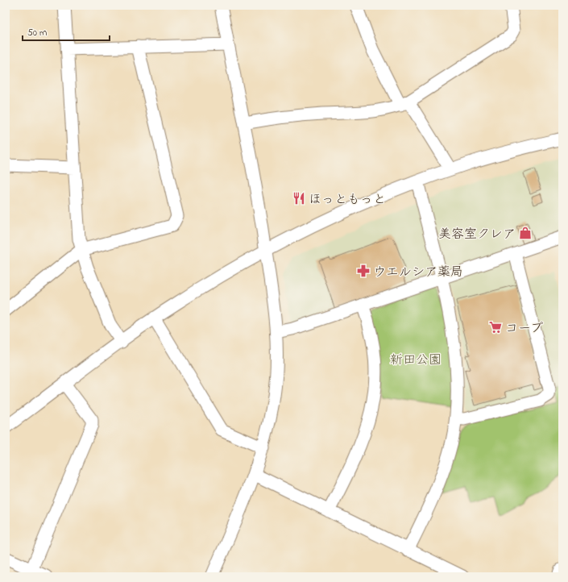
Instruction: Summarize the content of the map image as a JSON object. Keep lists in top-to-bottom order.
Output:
{
  "parks": ["新田公園"],
  "places": {
    "restaurant": ["ほっともっと"],
    "shop": ["美容室クレア"],
    "pharmacy": ["ウエルシア薬局"],
    "supermarket": ["コープ"]
  },
  "scale_bar": "50 m"
}
